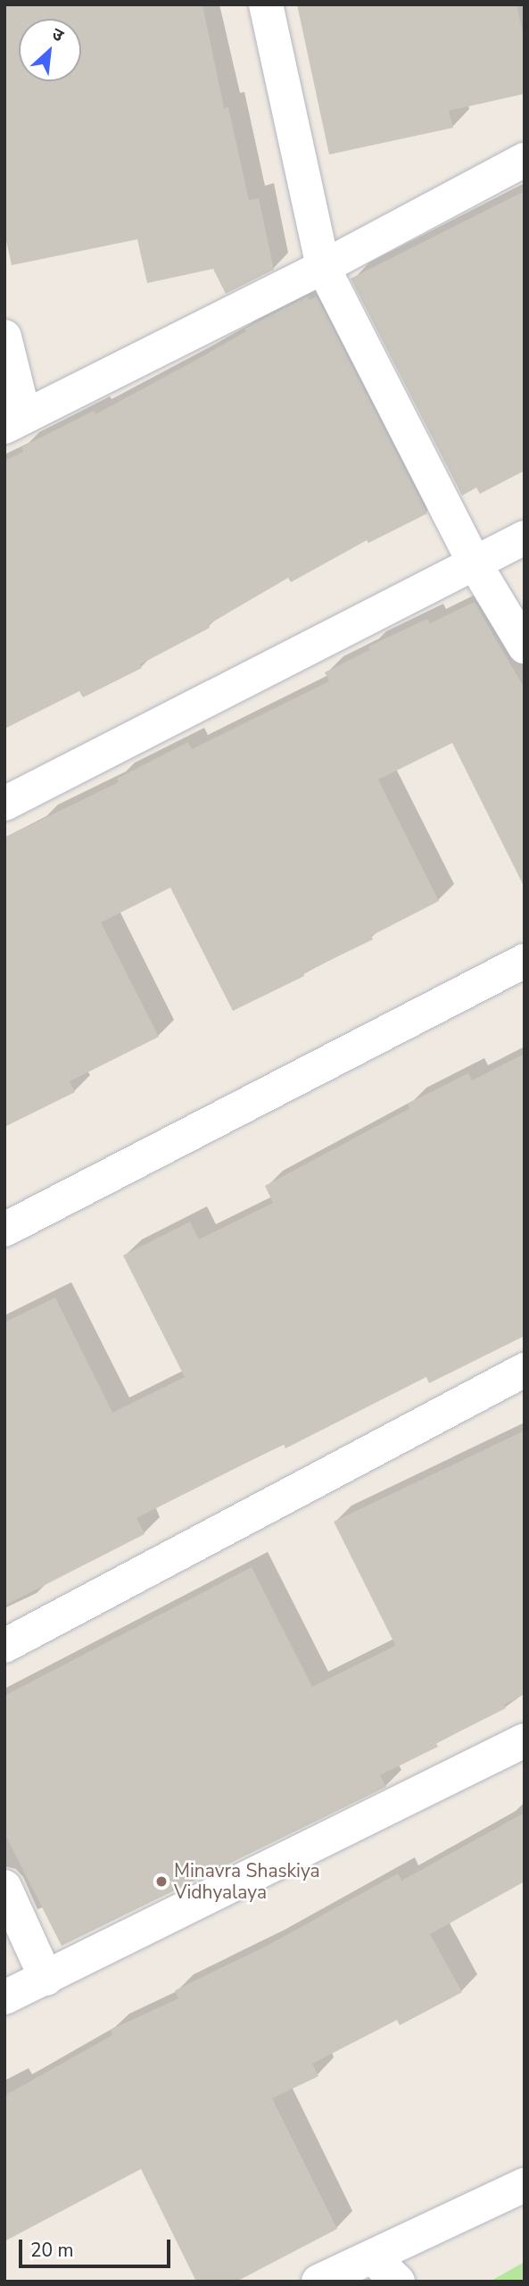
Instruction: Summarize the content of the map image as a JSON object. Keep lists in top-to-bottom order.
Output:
{
  "places": ["Minavra Shaskiya Vidhyalaya"],
  "scale_bar": "20 m",
  "north": "top right"
}
